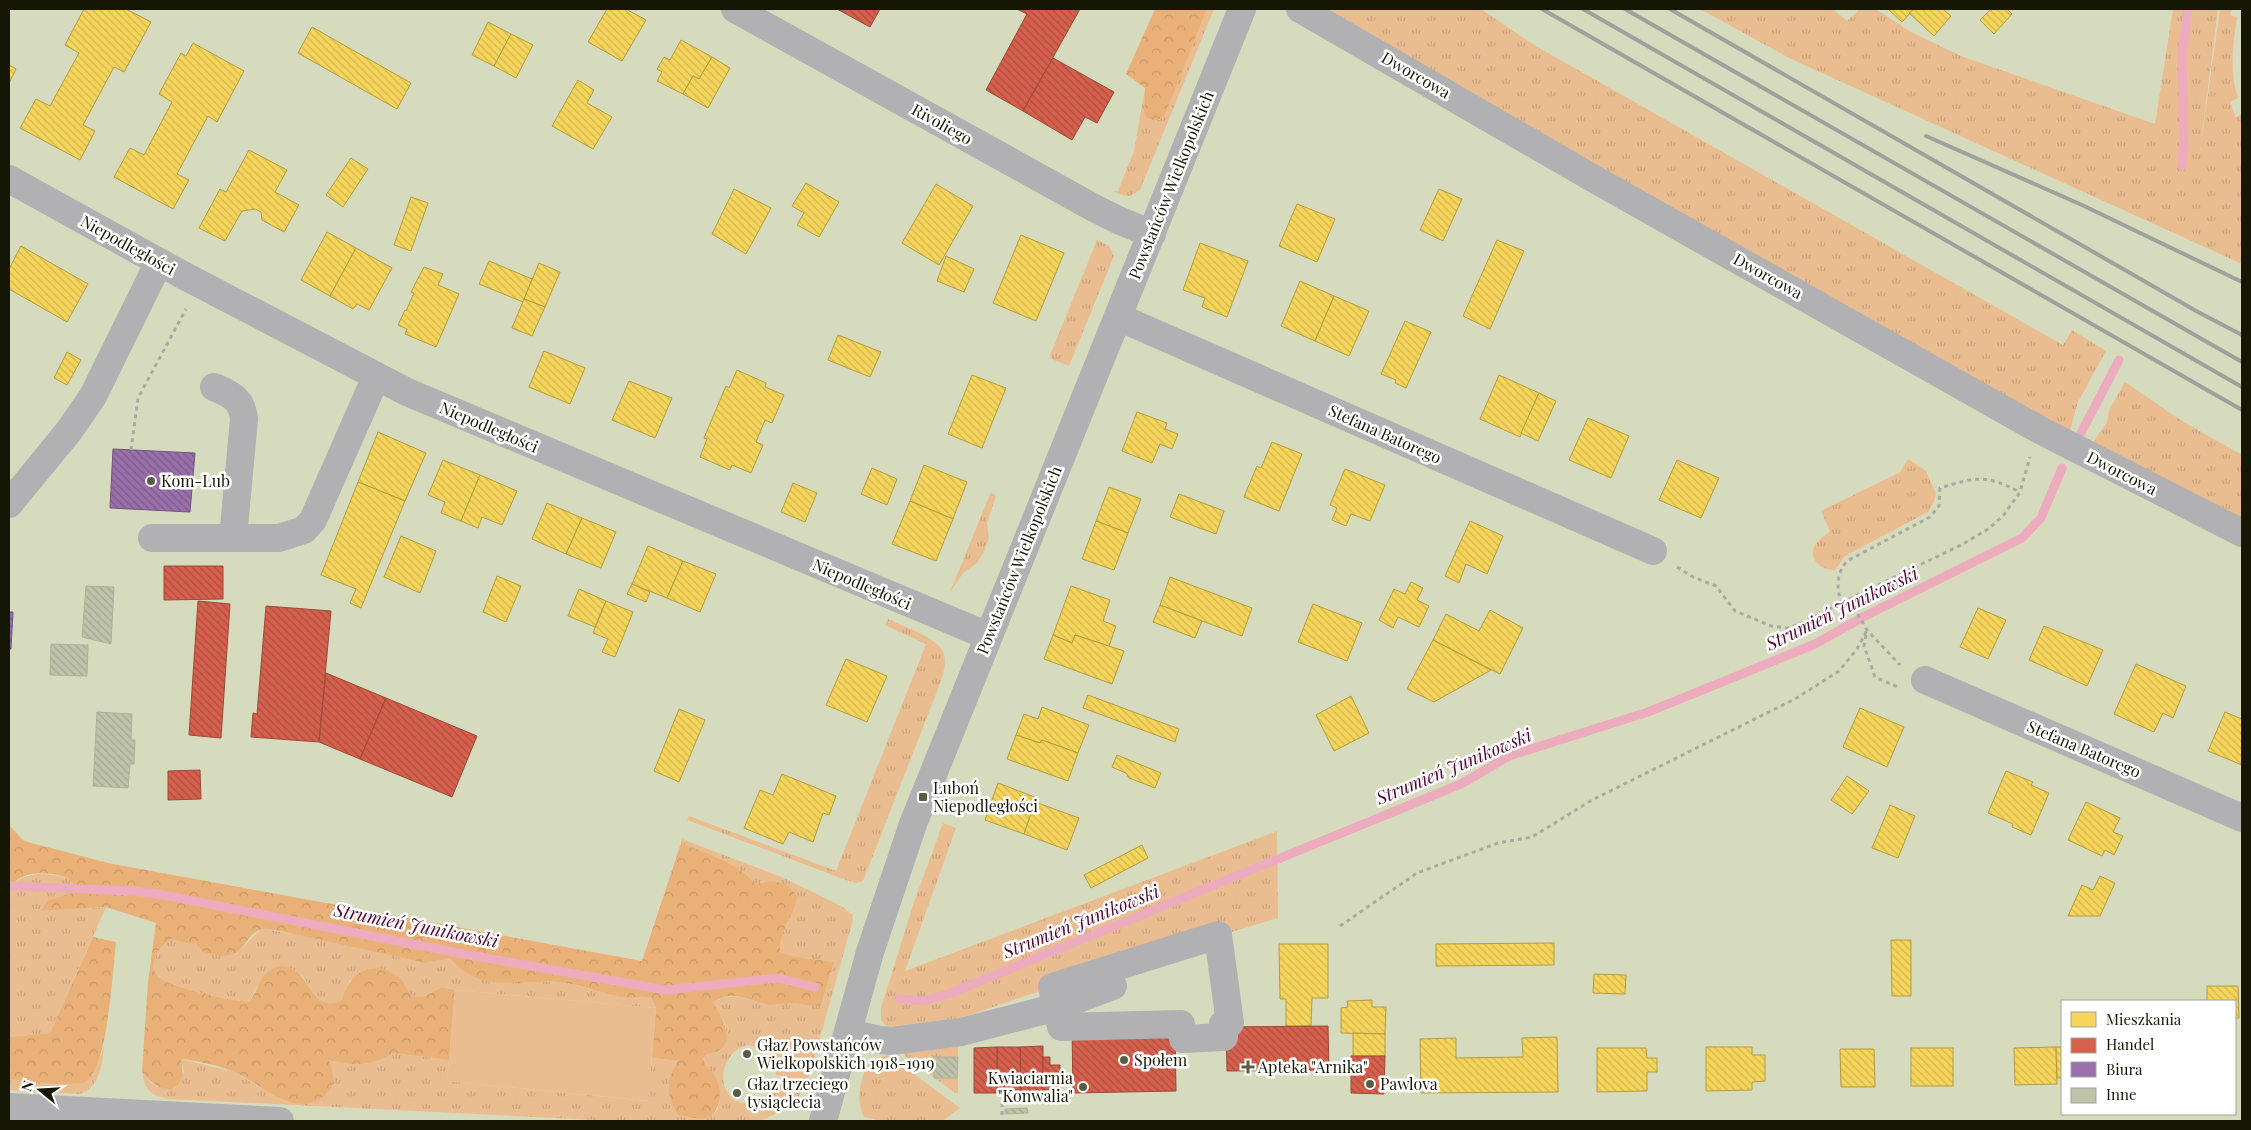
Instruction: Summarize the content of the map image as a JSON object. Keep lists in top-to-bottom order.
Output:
{
  "streets": {
    "street": [
      "Dworcowa",
      "Rivoliego",
      "Powstańców Wielkopolskich",
      "Niepodległości",
      "Stefana Batorego"
    ]
  },
  "crossings": [
    ["Rivoliego", "Powstańców Wielkopolskich"],
    ["Powstańców Wielkopolskich", "Niepodległości"],
    ["Powstańców Wielkopolskich", "Stefana Batorego"]
  ],
  "water": ["Strumień Junikowski"],
  "places": {
    "other": [
      "Kom-Lub",
      "Głaz Powstańców Wielkopolskich 1918-1919",
      "Społem",
      "Pawlova",
      "Kwiaciarnia \"Konwalia\"",
      "Głaz trzeciego tysiąclecia"
    ],
    "transit": ["Luboń Niepodległości"],
    "health": ["Apteka \"Arnika\""]
  },
  "legend": [
    "Mieszkania",
    "Handel",
    "Biura",
    "Inne"
  ],
  "north": "left"
}
